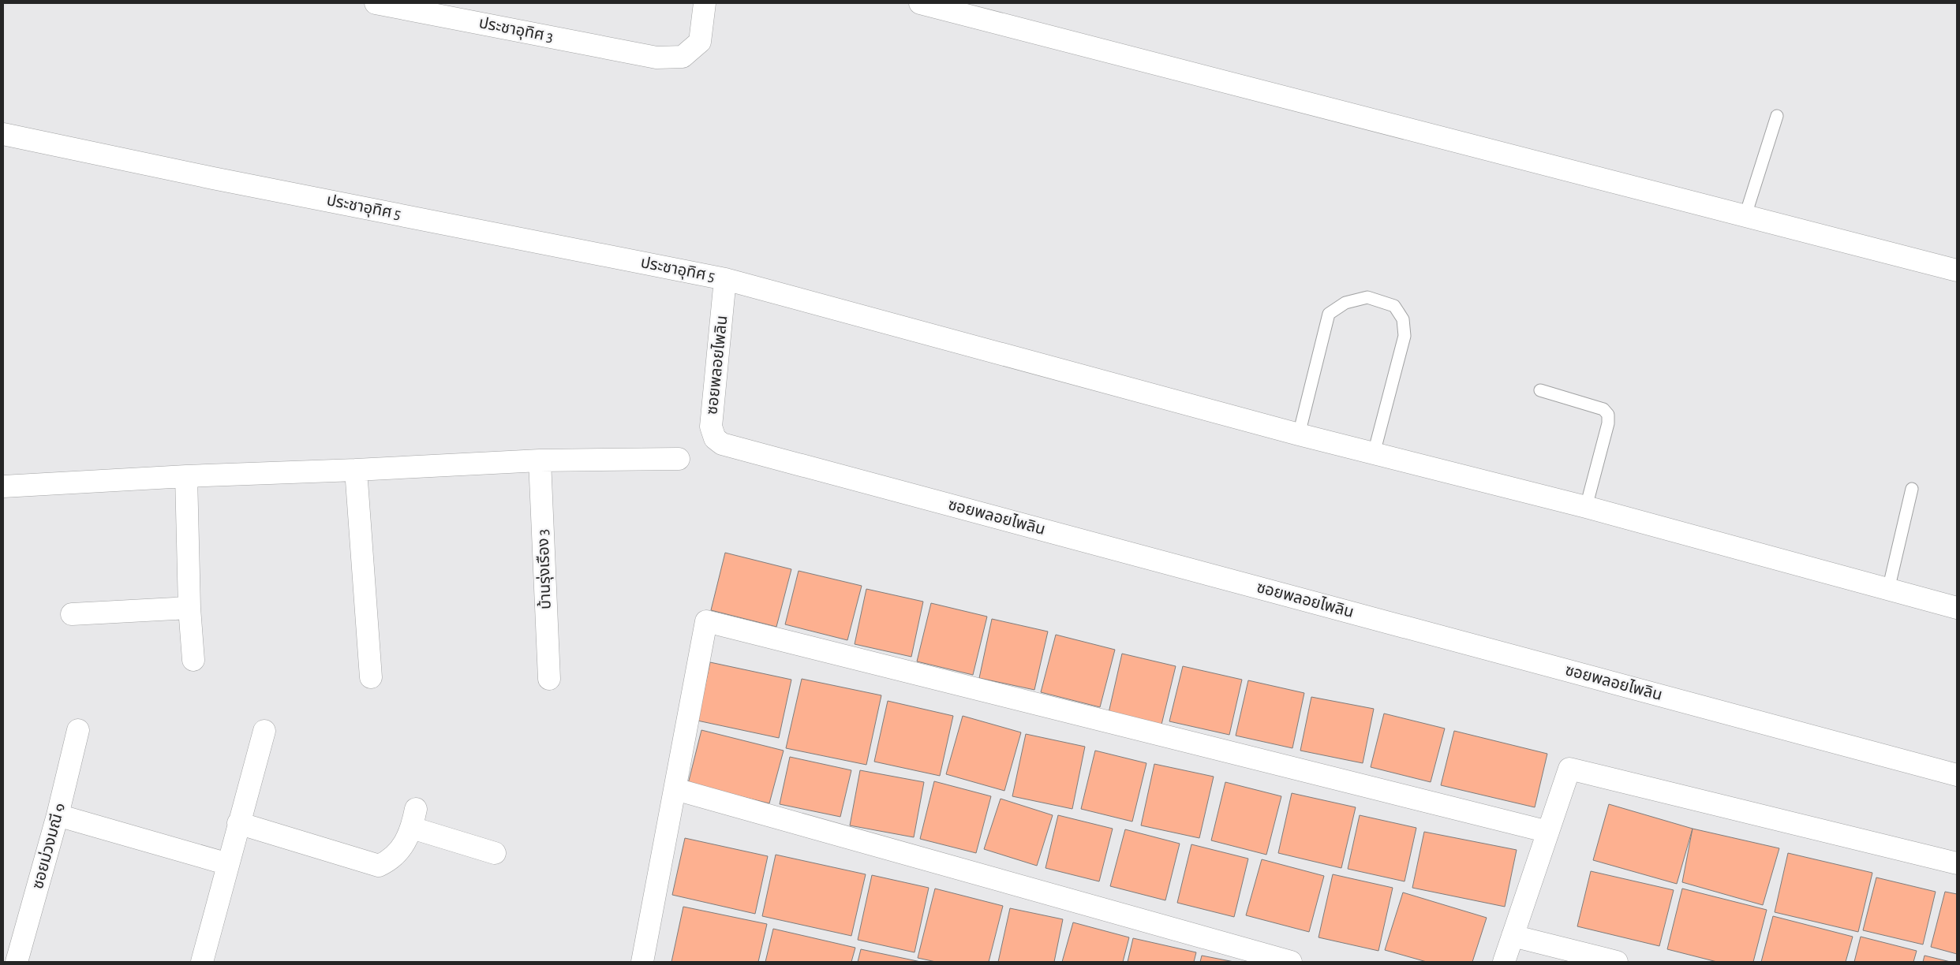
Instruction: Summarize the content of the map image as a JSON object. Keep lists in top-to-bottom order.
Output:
{
  "streets": {
    "street": [
      "ประชาอุทิศ 3",
      "ประชาอุทิศ 5",
      "ซอยพลอยไพลิน",
      "บ้านรุ่งเรือง 3",
      "ซอยม่วงมณี ๑"
    ]
  },
  "crossings": [
    ["ประชาอุทิศ 5", "ซอยพลอยไพลิน"]
  ]
}
